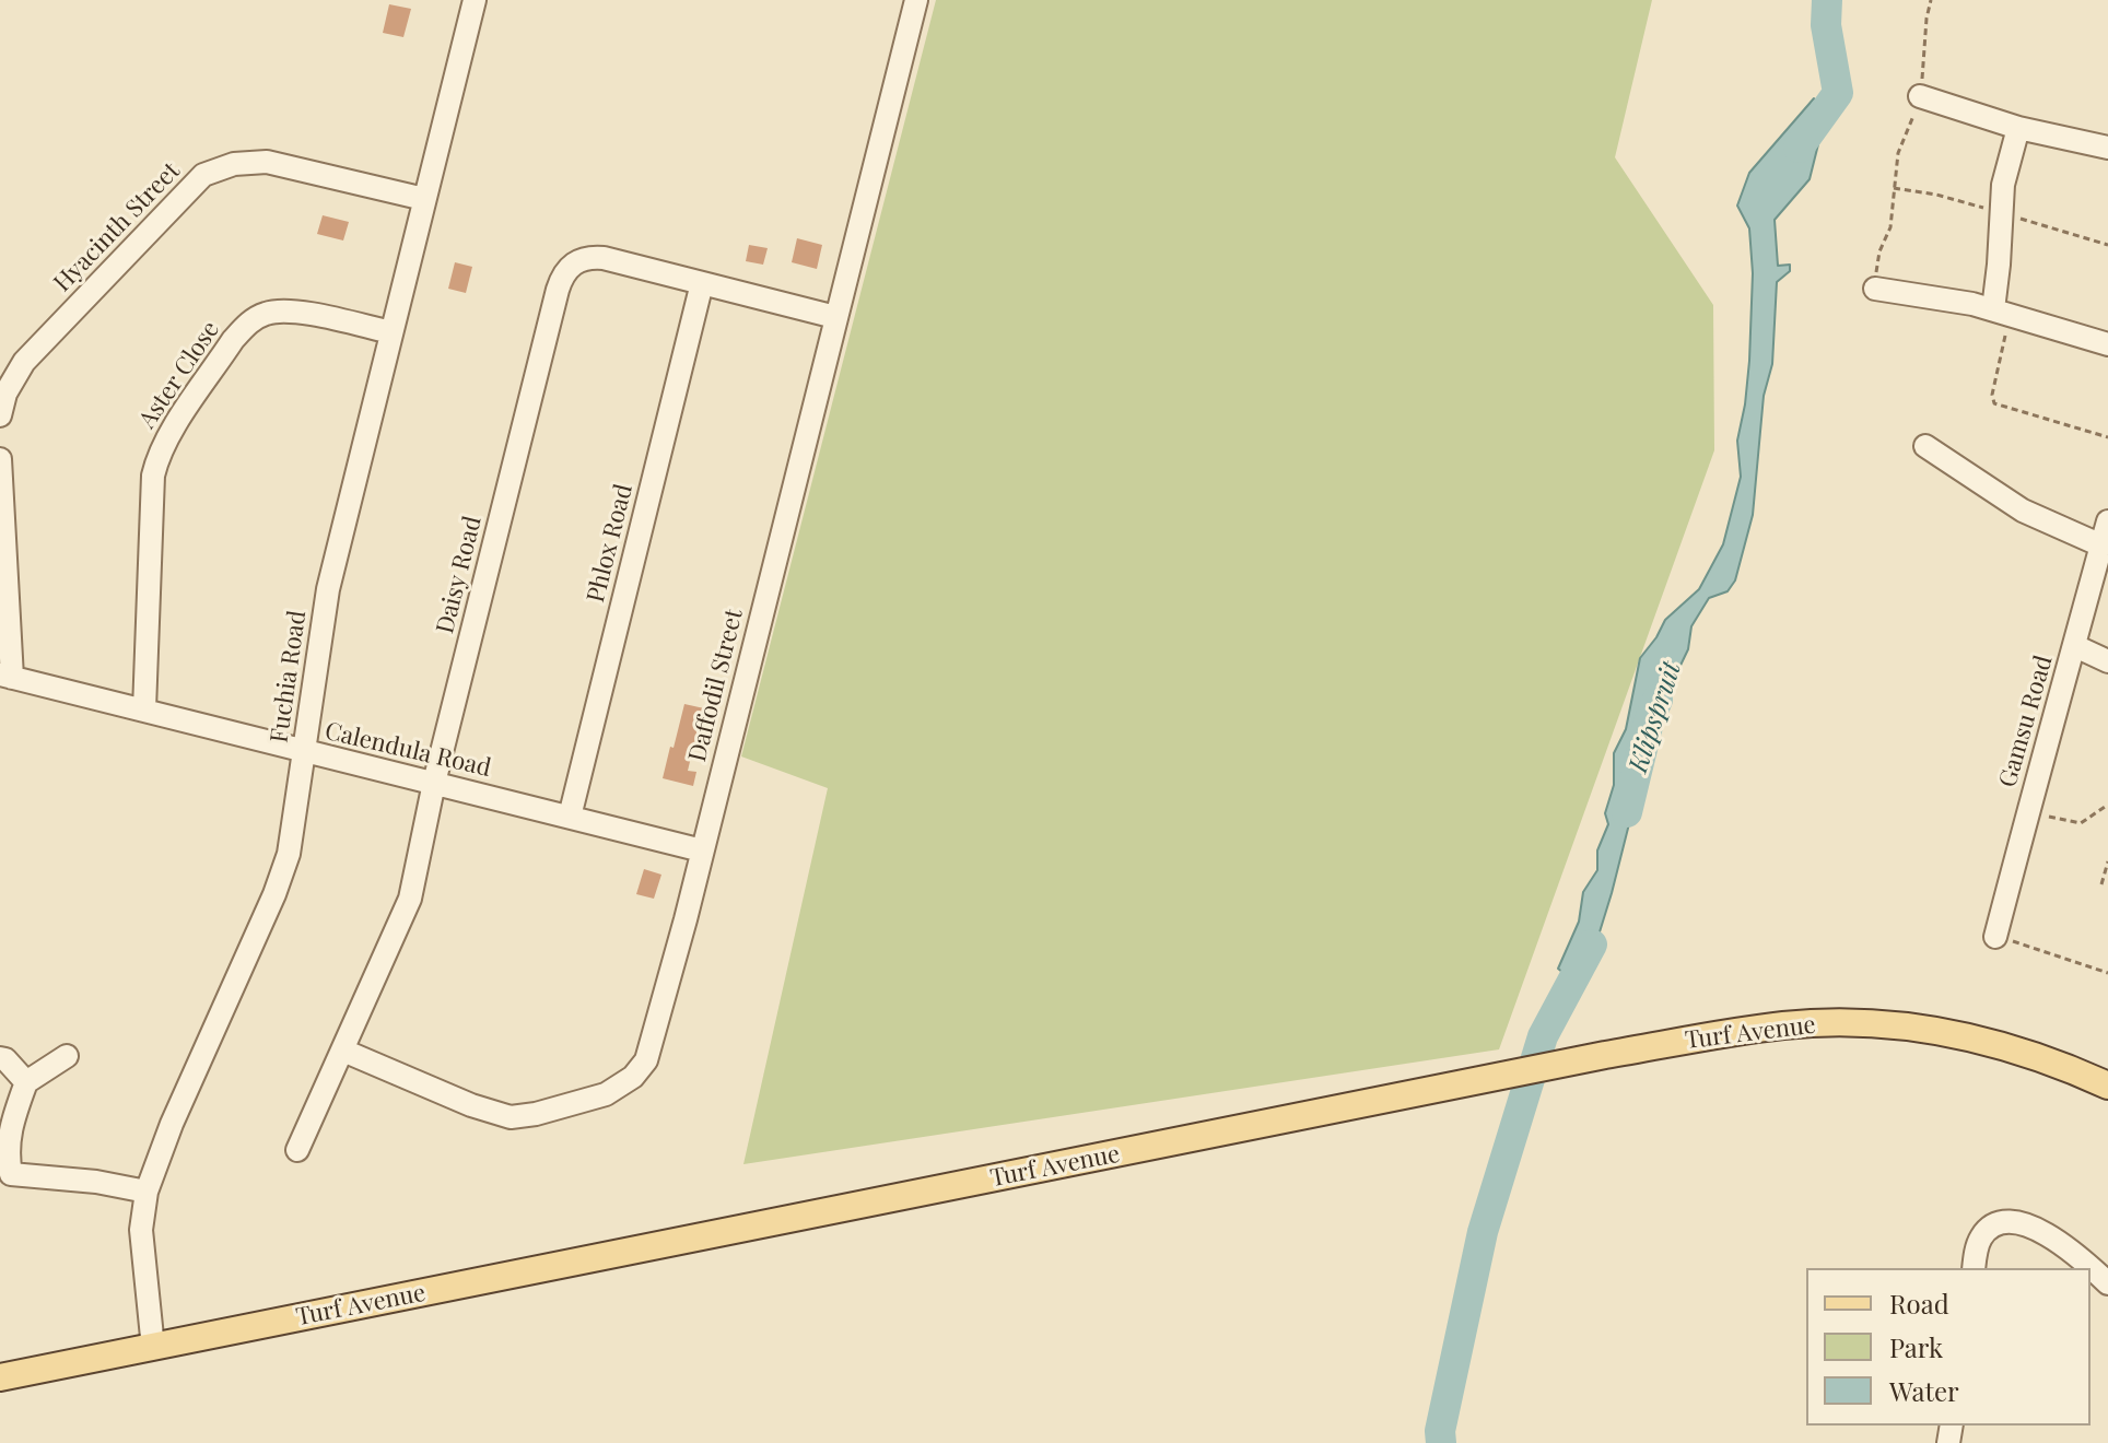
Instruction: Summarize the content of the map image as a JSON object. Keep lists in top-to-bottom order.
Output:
{
  "streets": {
    "main road": ["Turf Avenue"],
    "street": [
      "Hyacinth Street",
      "Aster Close",
      "Phlox Road",
      "Daisy Road",
      "Fuchia Road",
      "Daffodil Street",
      "Gamsu Road",
      "Calendula Road"
    ]
  },
  "crossings": [
    ["Hyacinth Street", "Fuchia Road"],
    ["Aster Close", "Fuchia Road"],
    ["Aster Close", "Calendula Road"],
    ["Phlox Road", "Daisy Road"],
    ["Phlox Road", "Calendula Road"],
    ["Daisy Road", "Daffodil Street"],
    ["Daisy Road", "Calendula Road"],
    ["Fuchia Road", "Calendula Road"],
    ["Fuchia Road", "Turf Avenue"],
    ["Daffodil Street", "Calendula Road"]
  ],
  "water": ["Klipspruit"],
  "legend": ["Road", "Park", "Water"]
}
